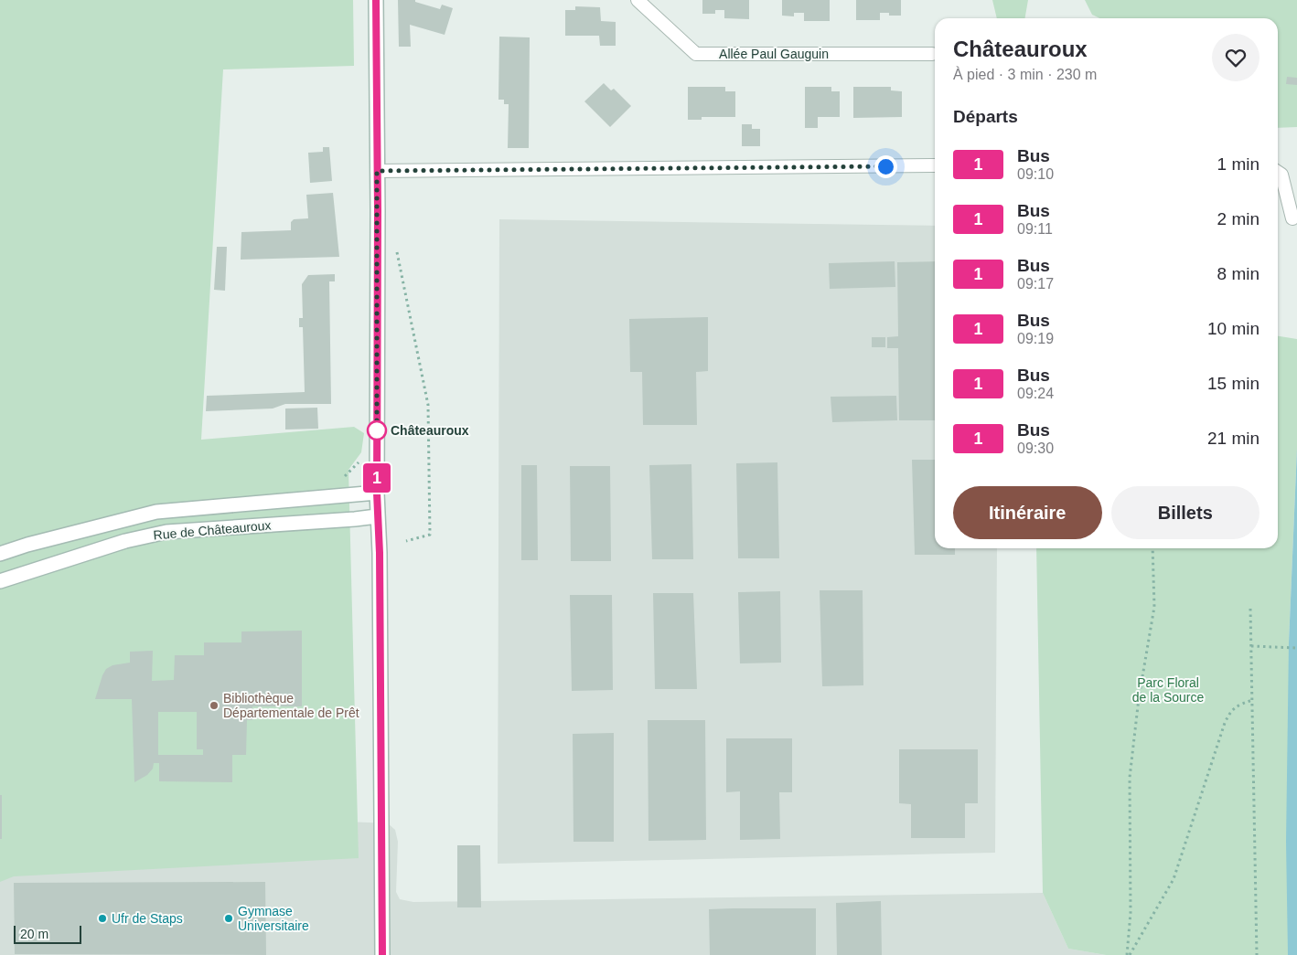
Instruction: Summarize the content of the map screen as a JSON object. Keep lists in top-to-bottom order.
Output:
{
  "streets": {
    "main road": ["Rue de Châteauroux"],
    "lane": ["Allée Paul Gauguin"]
  },
  "parks": ["Parc Floral de la Source"],
  "places": [
    "Châteauroux",
    "Bibliothèque Départementale de Prêt",
    "Ufr de Staps",
    "Gymnase Universitaire"
  ],
  "lines": ["bus line 1"],
  "scale_bar": "20 m",
  "page": {
    "on_map": "1",
    "heading": [
      ["Châteauroux", "À pied · 3 min · 230 m"],
      "Départs"
    ],
    "list": [
      {
        "mark": "1",
        "name": "Bus",
        "note": "09:10",
        "value": "1 min"
      },
      {
        "mark": "1",
        "name": "Bus",
        "note": "09:11",
        "value": "2 min"
      },
      {
        "mark": "1",
        "name": "Bus",
        "note": "09:17",
        "value": "8 min"
      },
      {
        "mark": "1",
        "name": "Bus",
        "note": "09:19",
        "value": "10 min"
      },
      {
        "mark": "1",
        "name": "Bus",
        "note": "09:24",
        "value": "15 min"
      },
      {
        "mark": "1",
        "name": "Bus",
        "note": "09:30",
        "value": "21 min"
      }
    ],
    "buttons": ["Itinéraire", "Billets"],
    "scale": "20 m"
  }
}
